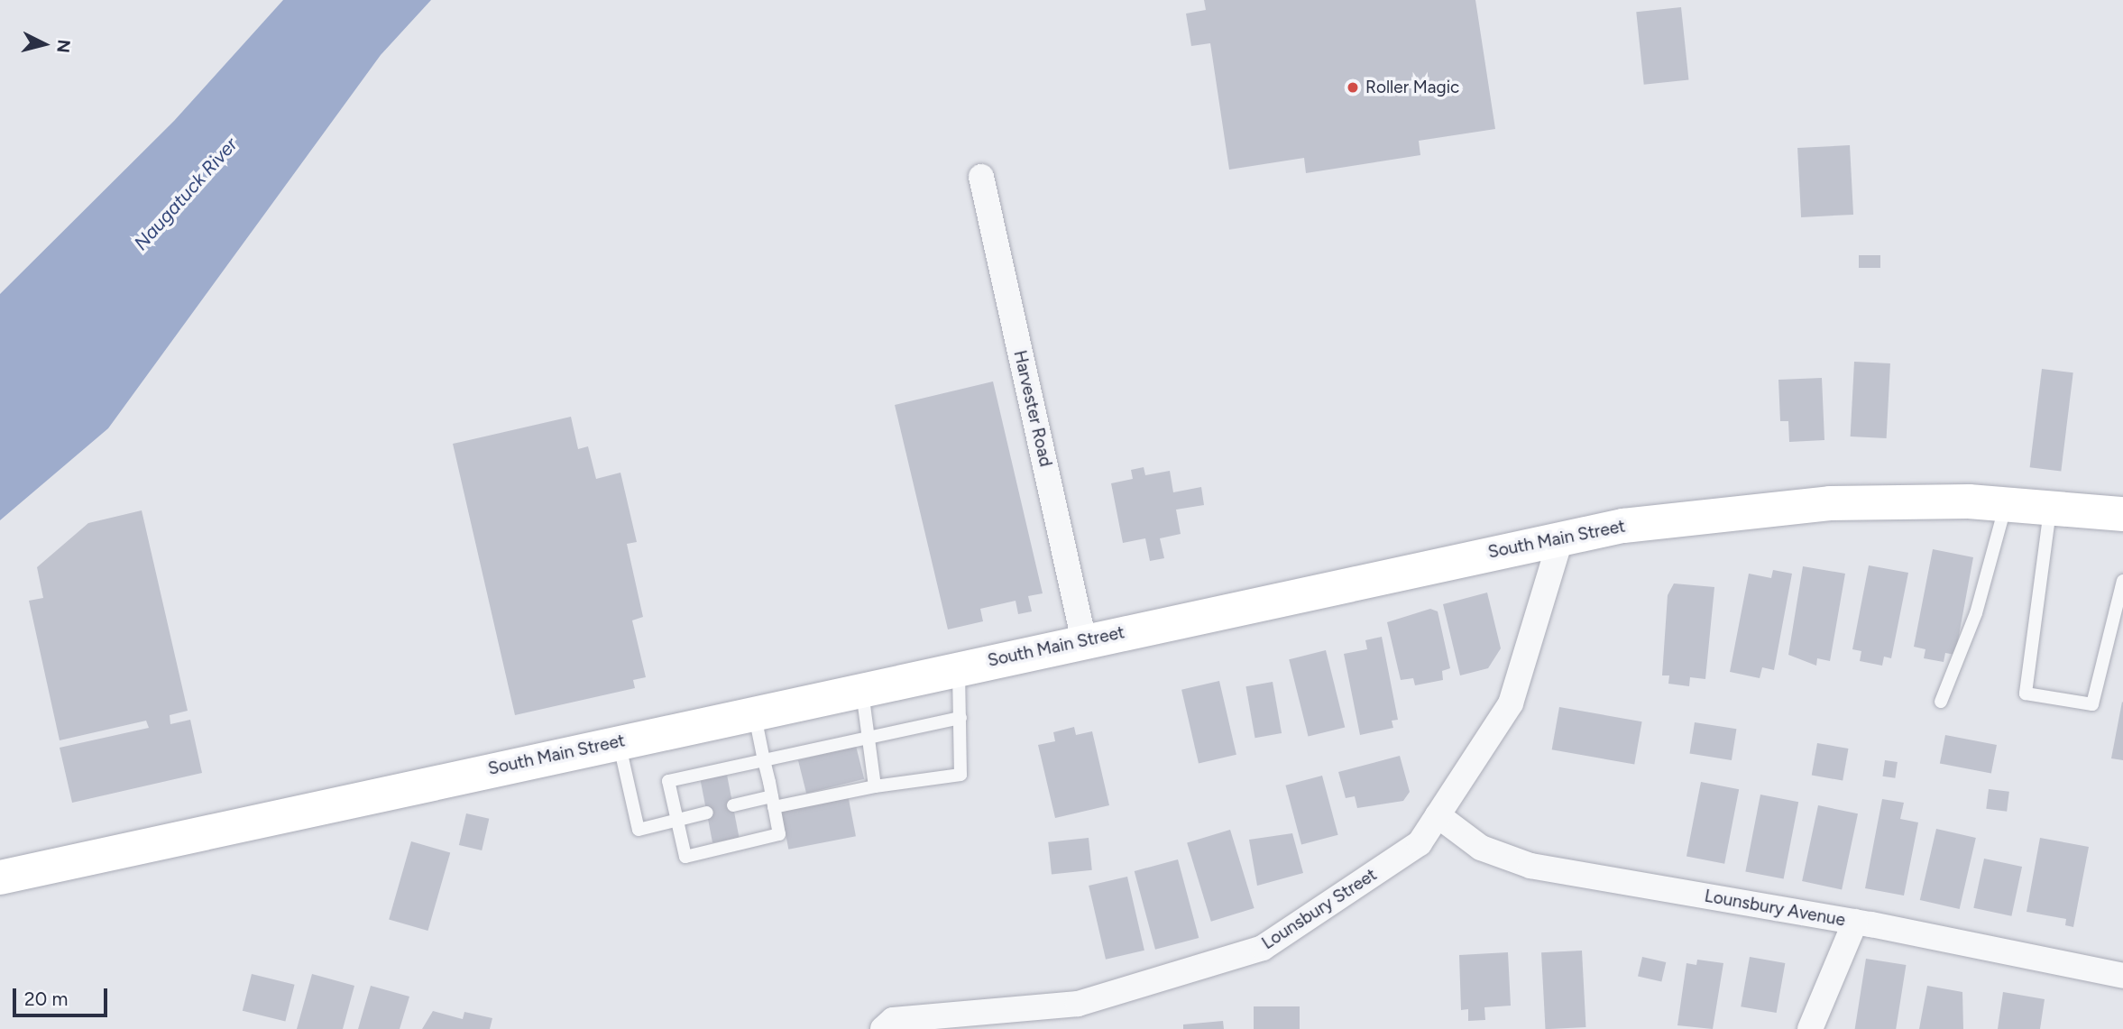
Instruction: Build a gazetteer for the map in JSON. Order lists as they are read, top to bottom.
{
  "streets": {
    "main road": ["South Main Street"],
    "street": ["Harvester Road", "Lounsbury Avenue", "Lounsbury Street"]
  },
  "crossings": [
    ["Harvester Road", "South Main Street"],
    ["South Main Street", "Lounsbury Street"],
    ["Lounsbury Avenue", "Lounsbury Street"]
  ],
  "water": ["Naugatuck River"],
  "places": ["Roller Magic"],
  "scale_bar": "20 m",
  "north": "right"
}
